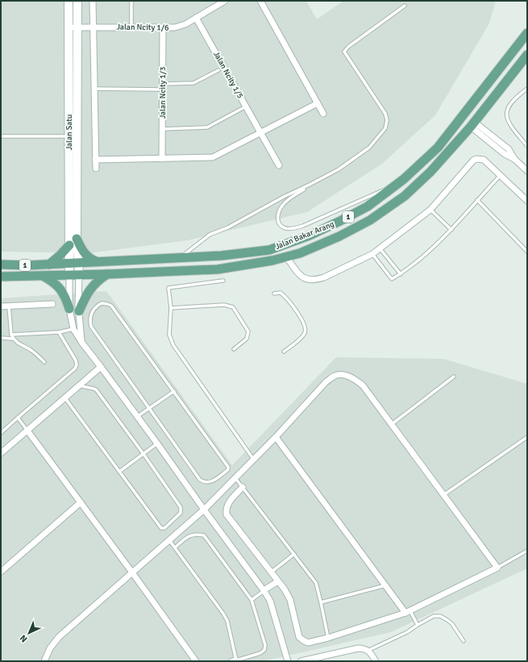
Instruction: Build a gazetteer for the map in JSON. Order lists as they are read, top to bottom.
{
  "streets": {
    "main road": ["Jalan Satu", "1", "Jalan Bakar Arang"],
    "street": ["Jalan Ncity 1/6", "Jalan Ncity 1/5", "Jalan Ncity 1/3"]
  },
  "crossings": [
    ["Jalan Ncity 1/6", "Jalan Ncity 1/5"],
    ["Jalan Ncity 1/6", "Jalan Ncity 1/3"],
    ["Jalan Ncity 1/6", "Jalan Satu"],
    ["Jalan Satu", "Jalan Bakar Arang"]
  ],
  "north": "bottom left"
}
